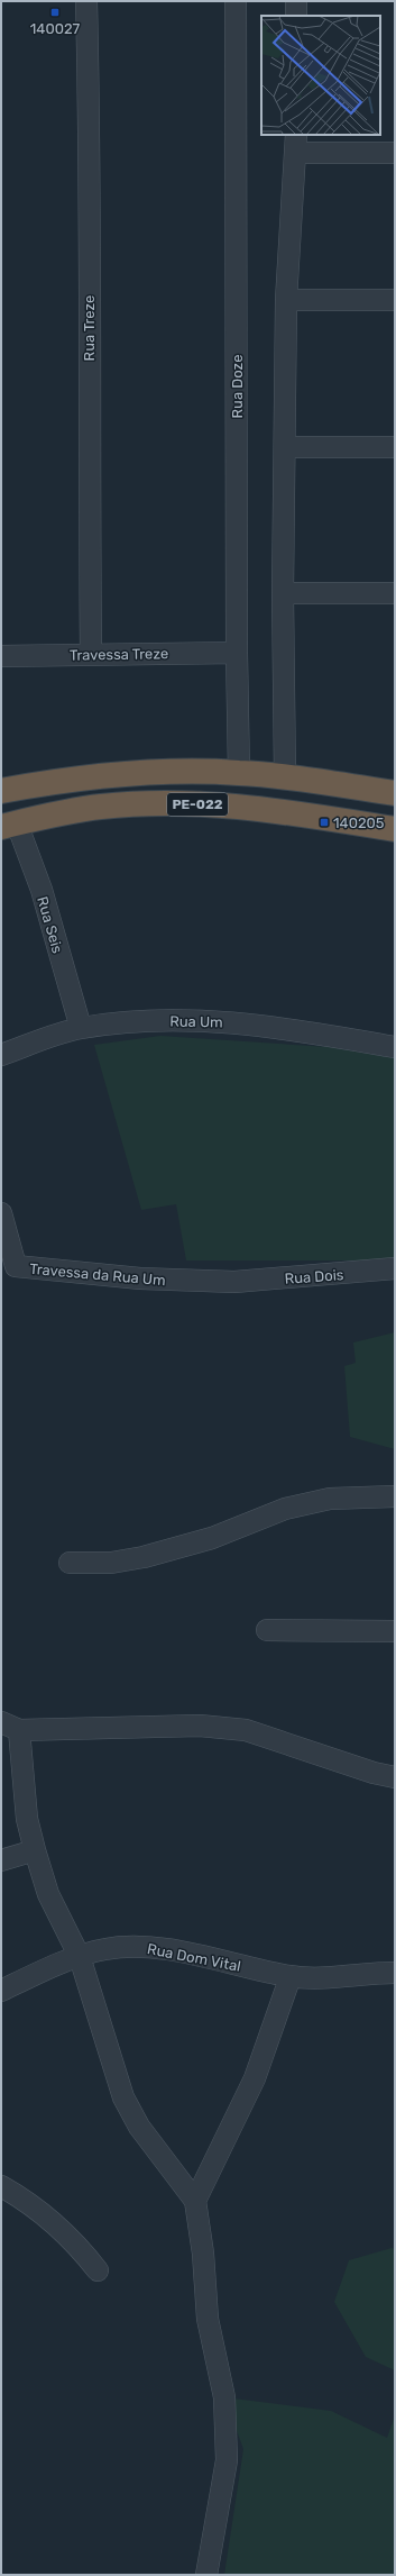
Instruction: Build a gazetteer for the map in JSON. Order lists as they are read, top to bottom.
{
  "streets": {
    "highway": ["PE-022"],
    "street": [
      "Rua Treze",
      "Rua Doze",
      "Travessa Treze",
      "Rua Seis",
      "Rua Um",
      "Travessa da Rua Um",
      "Rua Dois",
      "Rua Dom Vital"
    ]
  },
  "crossings": [
    ["Rua Treze", "Travessa Treze"],
    ["Rua Doze", "Travessa Treze"],
    ["Rua Doze", "PE-022"],
    ["PE-022", "Rua Seis"],
    ["Rua Seis", "Rua Um"],
    ["Travessa da Rua Um", "Rua Dois"]
  ],
  "places": {
    "transit": ["140027", "140205"]
  }
}
